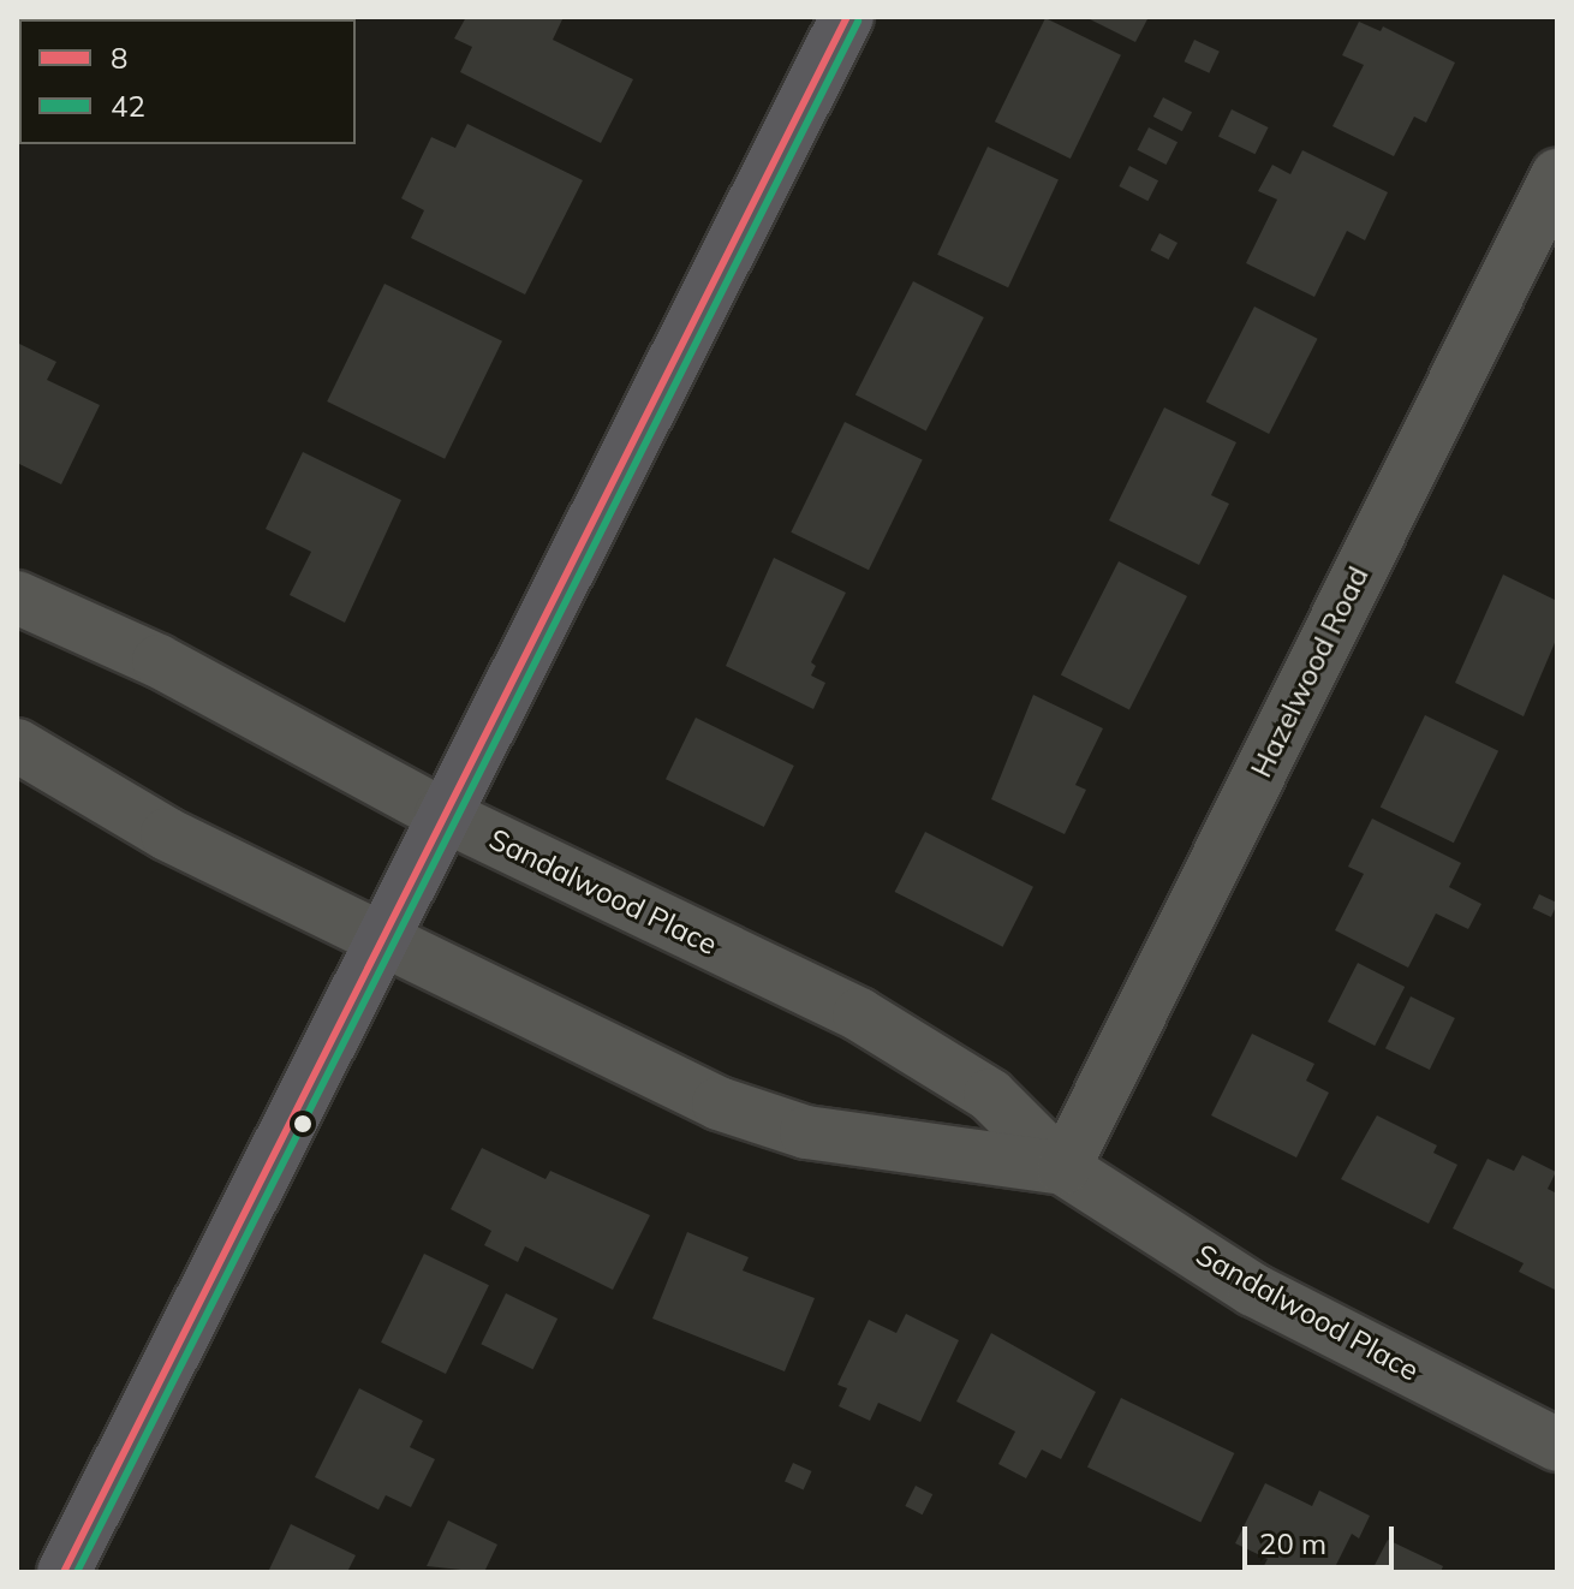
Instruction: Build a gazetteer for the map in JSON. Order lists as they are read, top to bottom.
{
  "streets": {
    "street": ["Hazelwood Road", "Sandalwood Place"]
  },
  "crossings": [
    ["Hazelwood Road", "Sandalwood Place"]
  ],
  "lines": ["transit line 8", "transit line 42"],
  "legend": ["8", "42"],
  "scale_bar": "20 m"
}
